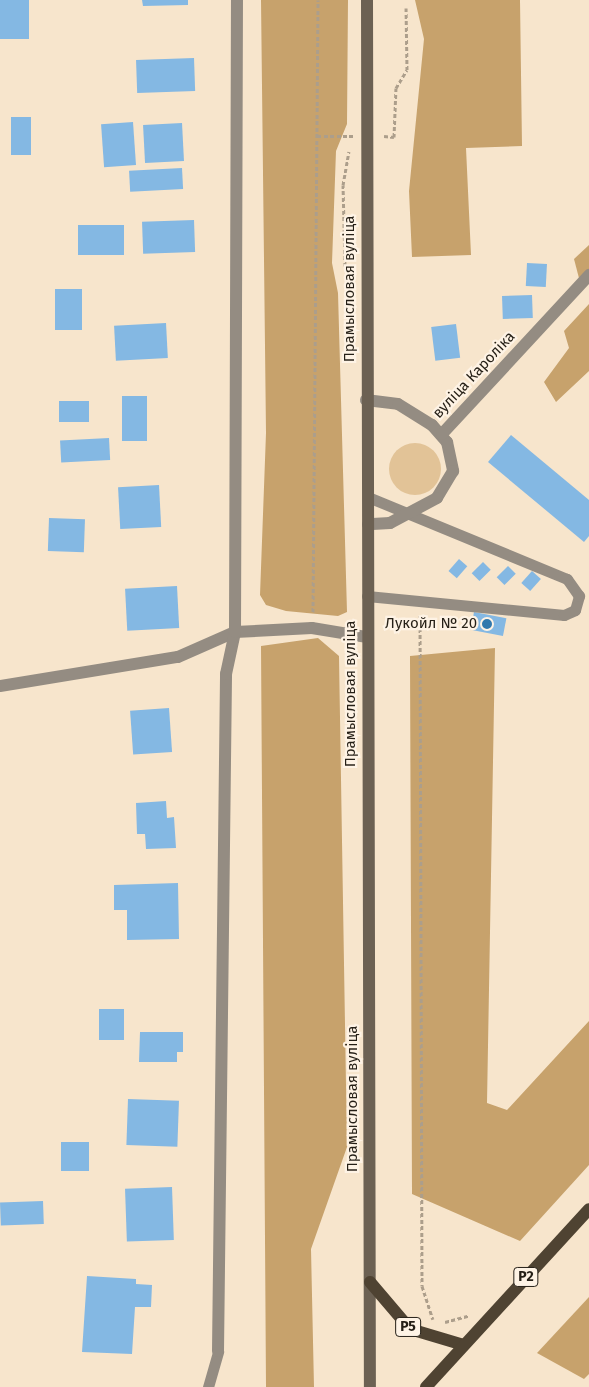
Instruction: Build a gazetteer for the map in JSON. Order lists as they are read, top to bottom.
{
  "streets": {
    "main road": ["Прамысловая вуліца", "Р2", "Р5"],
    "street": ["вуліца Кароліка"]
  },
  "crossings": [
    ["Прамысловая вуліца", "вуліца Кароліка"],
    ["Прамысловая вуліца", "Р5"],
    ["Р2", "Р5"]
  ],
  "places": ["Лукойл № 20"]
}
